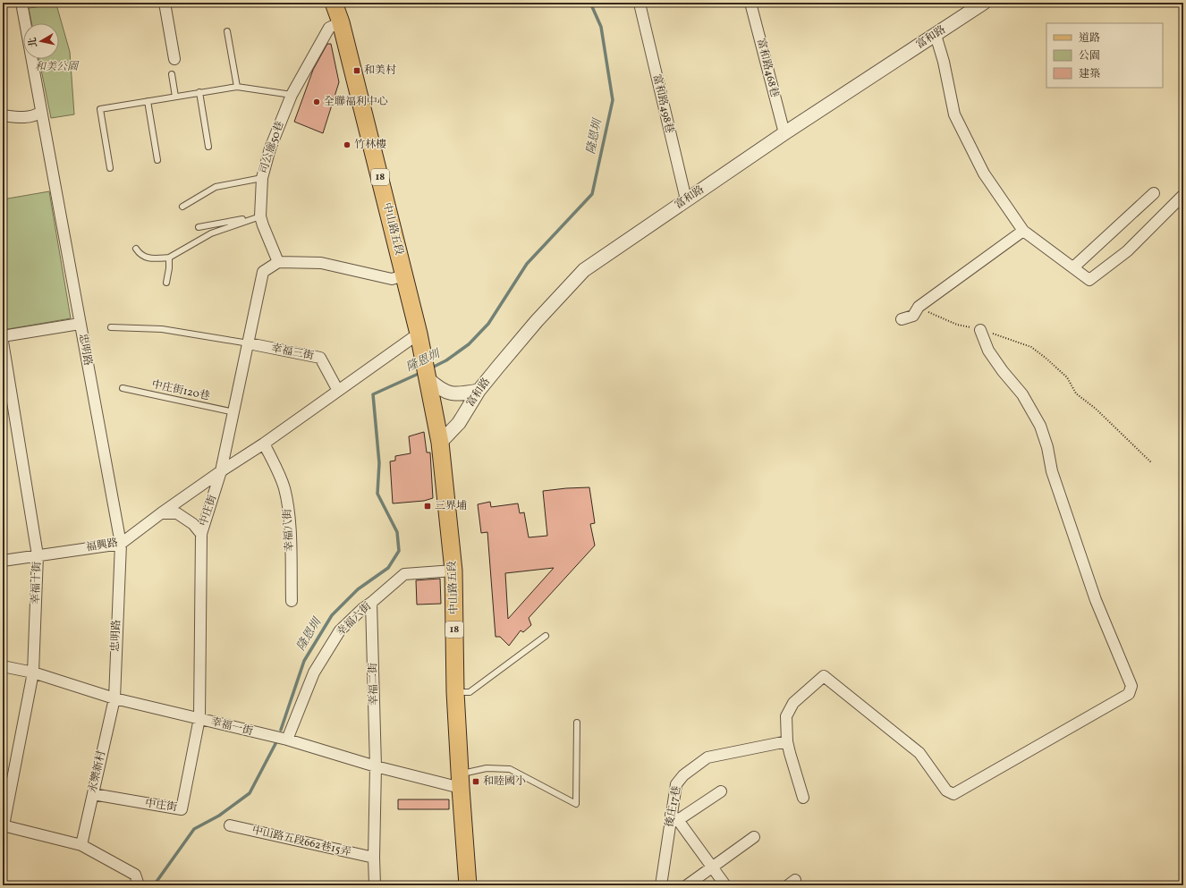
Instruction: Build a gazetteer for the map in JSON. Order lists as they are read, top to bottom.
{
  "streets": {
    "main road": ["18", "中山路五段"],
    "street": [
      "富和路",
      "富和路468巷",
      "富和路498巷",
      "司公廍50巷",
      "忠明路",
      "幸福三街",
      "中庄街",
      "幸福八街",
      "福興路",
      "幸福十街",
      "幸福六街",
      "幸福二街",
      "幸福一街",
      "永樂新村",
      "後庄17巷",
      "中山路五段662巷15弄"
    ],
    "lane": ["中庄街120巷"]
  },
  "crossings": [
    ["富和路", "富和路468巷"],
    ["富和路", "富和路498巷"],
    ["富和路", "中山路五段"],
    ["司公廍50巷", "中山路五段"],
    ["司公廍50巷", "中庄街"],
    ["中山路五段", "福興路"],
    ["中山路五段", "幸福六街"],
    ["中山路五段", "幸福一街"],
    ["忠明路", "福興路"],
    ["忠明路", "幸福一街"],
    ["忠明路", "永樂新村"],
    ["幸福三街", "中庄街"],
    ["幸福三街", "福興路"],
    ["中庄街120巷", "中庄街"],
    ["中庄街", "福興路"],
    ["中庄街", "幸福一街"],
    ["中庄街", "永樂新村"],
    ["幸福八街", "福興路"],
    ["福興路", "幸福十街"],
    ["幸福十街", "幸福一街"],
    ["幸福六街", "幸福二街"],
    ["幸福六街", "幸福一街"],
    ["幸福二街", "幸福一街"],
    ["幸福一街", "永樂新村"]
  ],
  "water": ["隆恩圳"],
  "parks": ["和美公園"],
  "places": {
    "transit": ["和美村", "三界埔", "和睦國小"],
    "other": ["全聯福利中心", "竹林樓"]
  },
  "legend": ["道路", "公園", "建築"],
  "north": "left"
}
